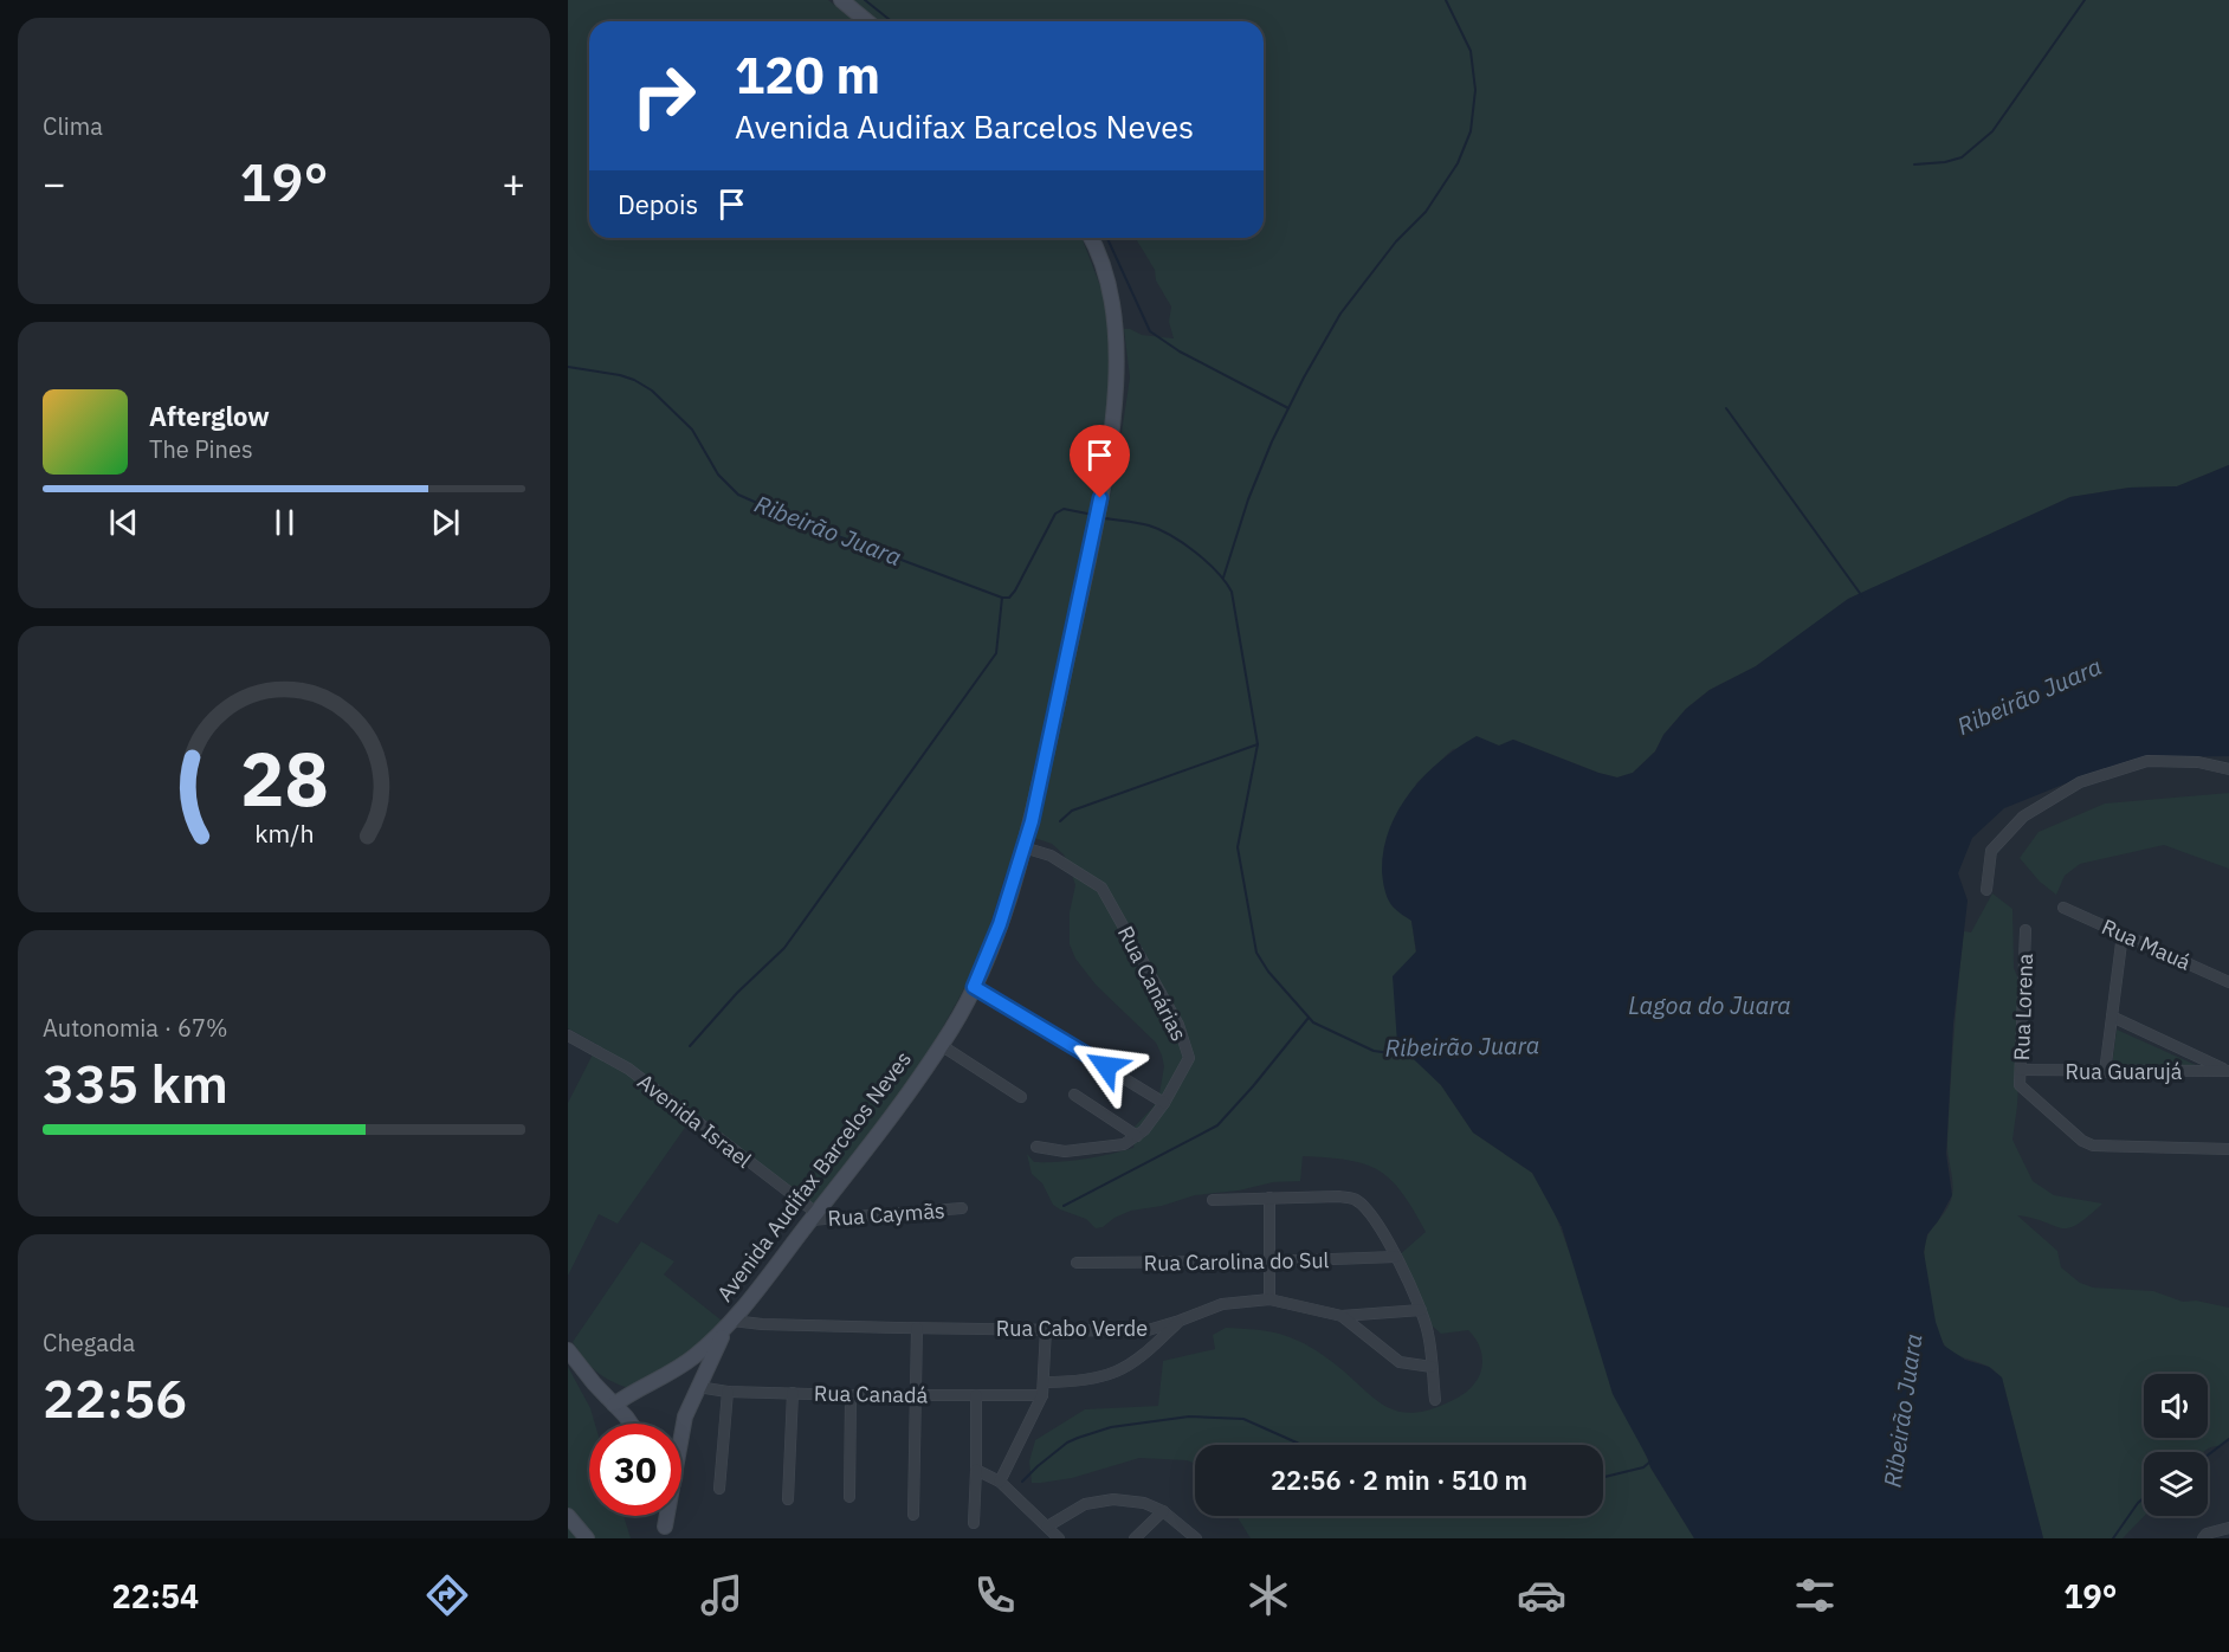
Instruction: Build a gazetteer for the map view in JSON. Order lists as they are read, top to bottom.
{
  "streets": {
    "main road": ["Avenida Audifax Barcelos Neves"],
    "street": [
      "Rua Mauá",
      "Rua Canárias",
      "Rua Lorena",
      "Rua Guarujá",
      "Avenida Israel",
      "Rua Caymãs",
      "Rua Carolina do Sul",
      "Rua Cabo Verde",
      "Rua Canadá"
    ]
  },
  "crossings": [
    ["Rua Canárias", "Avenida Audifax Barcelos Neves"],
    ["Rua Lorena", "Rua Guarujá"],
    ["Avenida Israel", "Avenida Audifax Barcelos Neves"],
    ["Avenida Israel", "Rua Caymãs"],
    ["Avenida Audifax Barcelos Neves", "Rua Caymãs"],
    ["Avenida Audifax Barcelos Neves", "Rua Cabo Verde"],
    ["Avenida Audifax Barcelos Neves", "Rua Canadá"]
  ],
  "water": ["Ribeirão Juara", "Lagoa do Juara"],
  "page": {
    "tile": [
      "Clima",
      ["Autonomia · 67%", "335 km"],
      ["Chegada", "22:56"]
    ],
    "turn": ["120 m", "Avenida Audifax Barcelos Neves"],
    "heat": ["−", "19°", "+"],
    "then": "Depois",
    "song": ["Afterglow", "The Pines"],
    "limit": "30",
    "trip": "22:56 · 2 min · 510 m",
    "tabs": ["22:54", "19°"],
    "gauge": ["28", "km/h"]
  }
}
